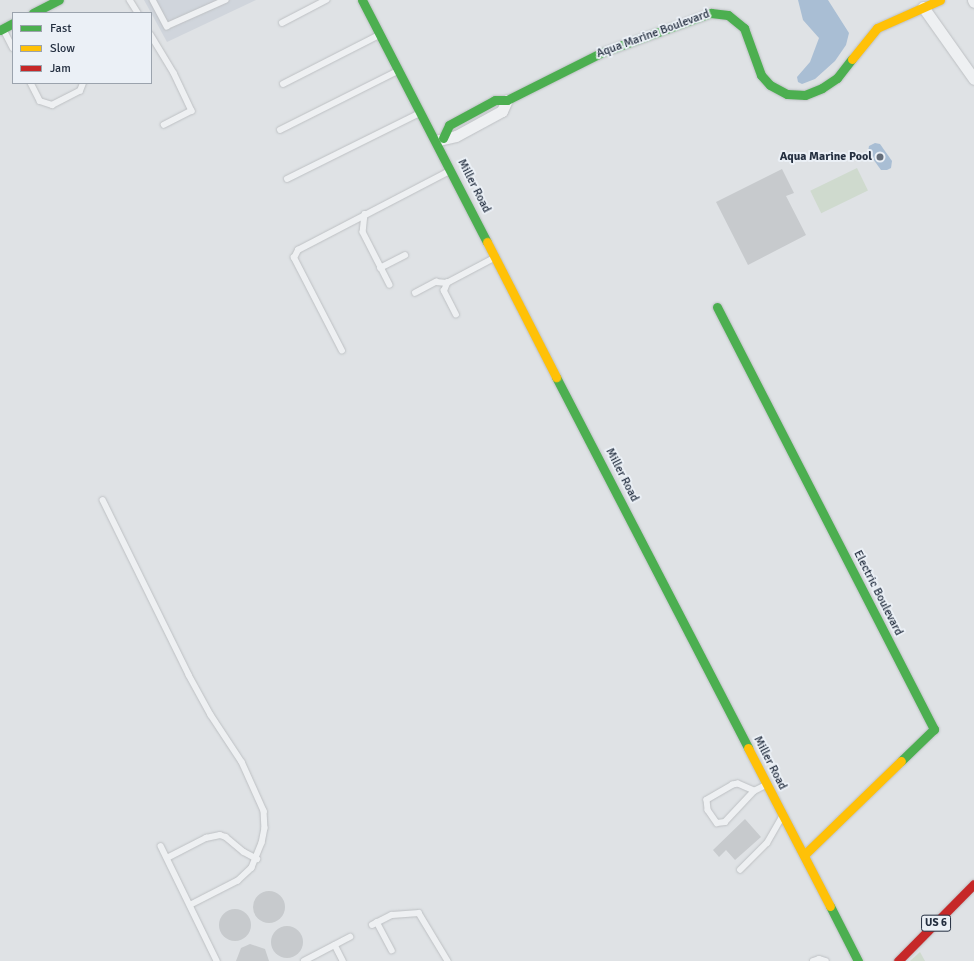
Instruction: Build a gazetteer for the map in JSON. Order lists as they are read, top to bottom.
{
  "streets": {
    "street": [
      "Aqua Marine Boulevard",
      "Miller Road",
      "Electric Boulevard",
      "US 6"
    ]
  },
  "crossings": [
    ["Aqua Marine Boulevard", "Miller Road"],
    ["Miller Road", "Electric Boulevard"]
  ],
  "places": ["Aqua Marine Pool"],
  "legend": ["Fast", "Slow", "Jam"]
}
